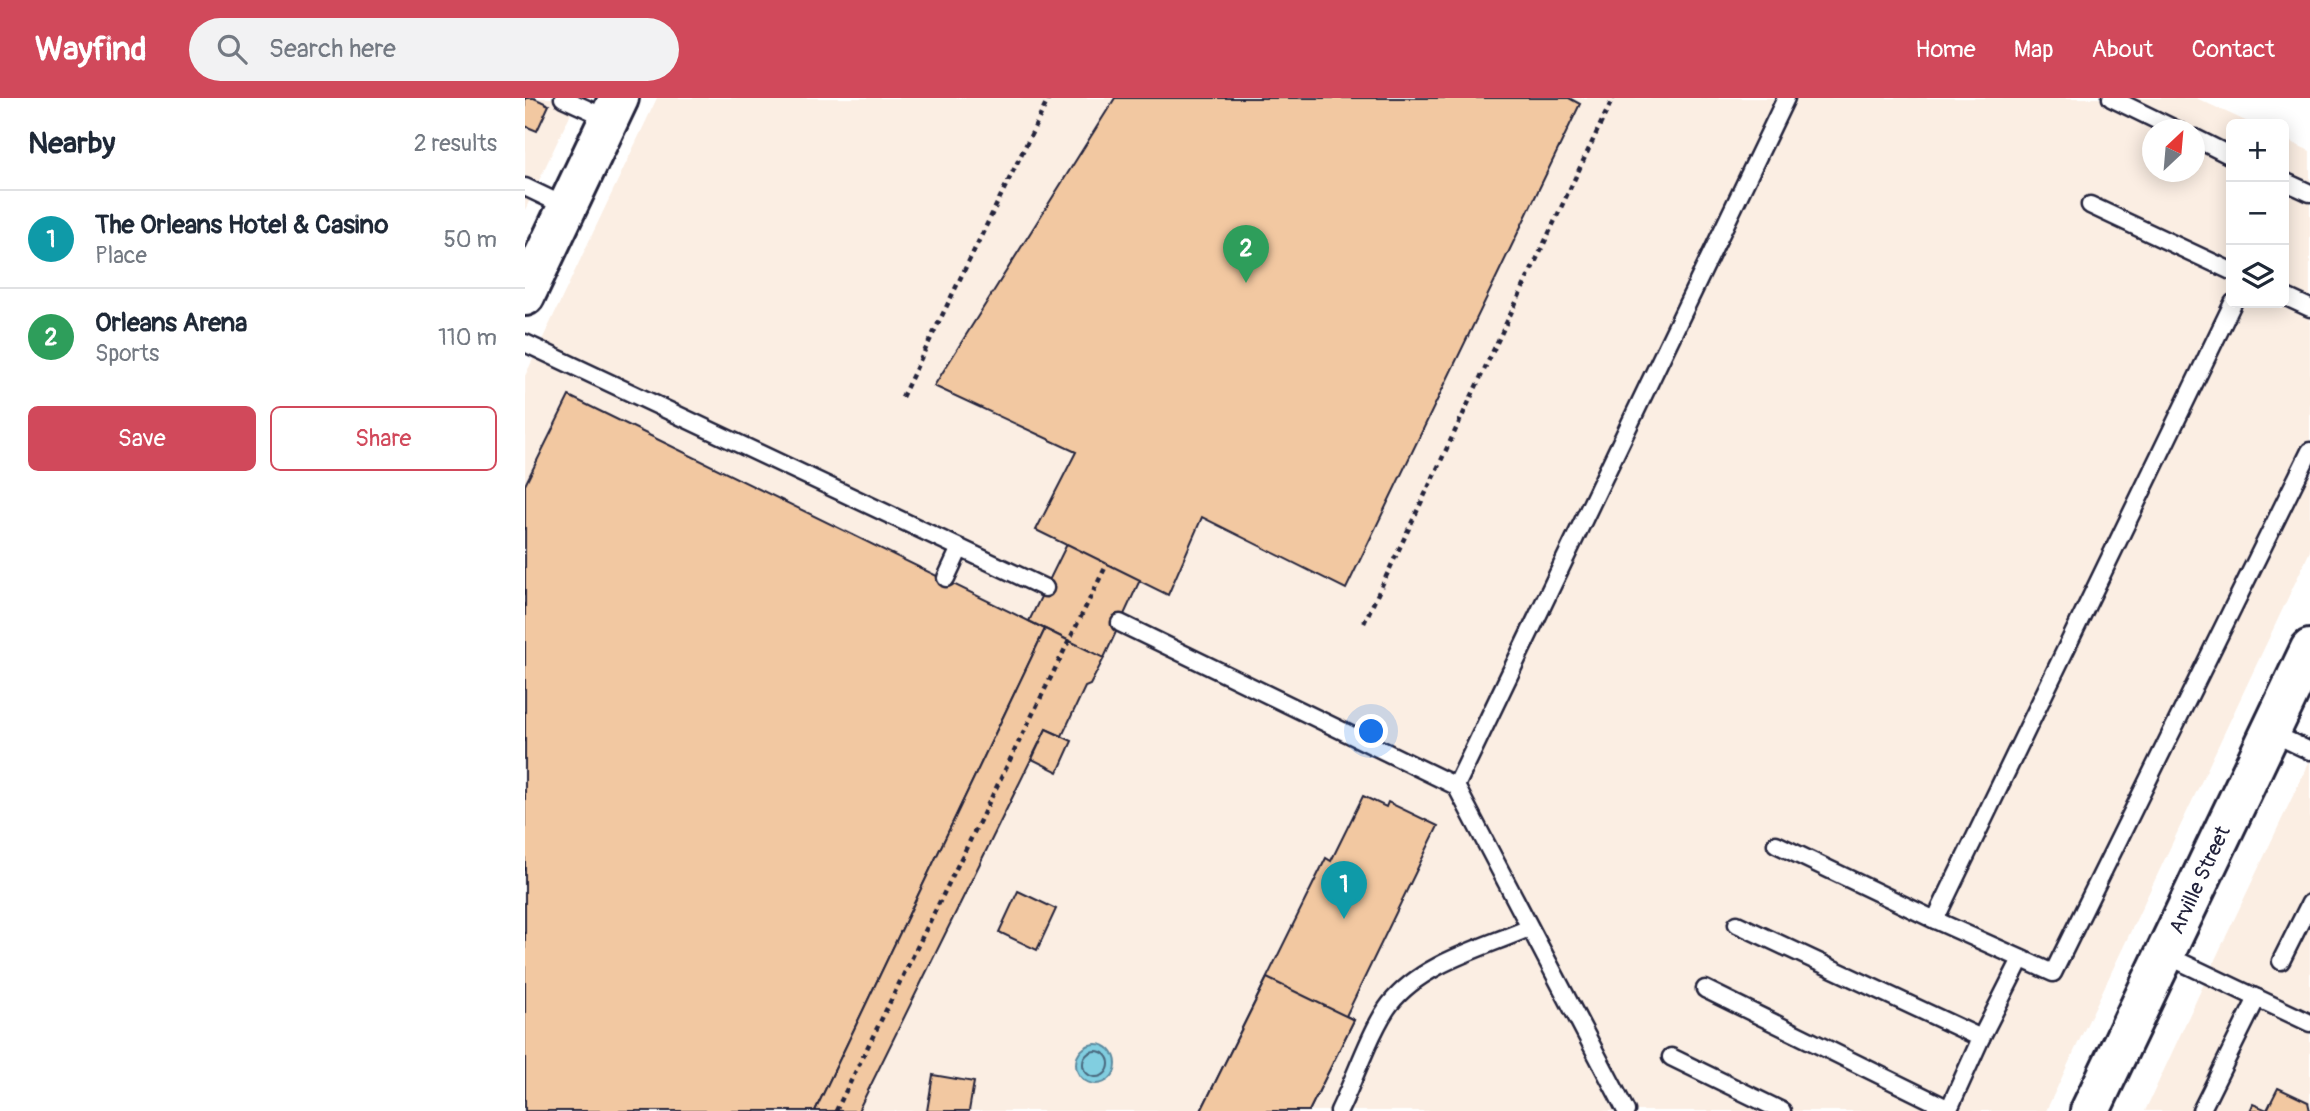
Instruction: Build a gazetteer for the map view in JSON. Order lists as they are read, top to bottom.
{
  "streets": {
    "main road": ["Arville Street"]
  },
  "north": "top right",
  "page": {
    "header": "Wayfind",
    "search": "Search here",
    "nav": [
      "Home",
      "Map",
      "About",
      "Contact"
    ],
    "heading": ["Nearby", "2 results"],
    "map_buttons": ["+", "−"],
    "list": [
      {
        "mark": "1",
        "name": "The Orleans Hotel & Casino",
        "note": "Place",
        "value": "50 m"
      },
      {
        "mark": "2",
        "name": "Orleans Arena",
        "note": "Sports",
        "value": "110 m"
      }
    ],
    "pins": ["2", "1"],
    "buttons": ["Save", "Share"]
  }
}
